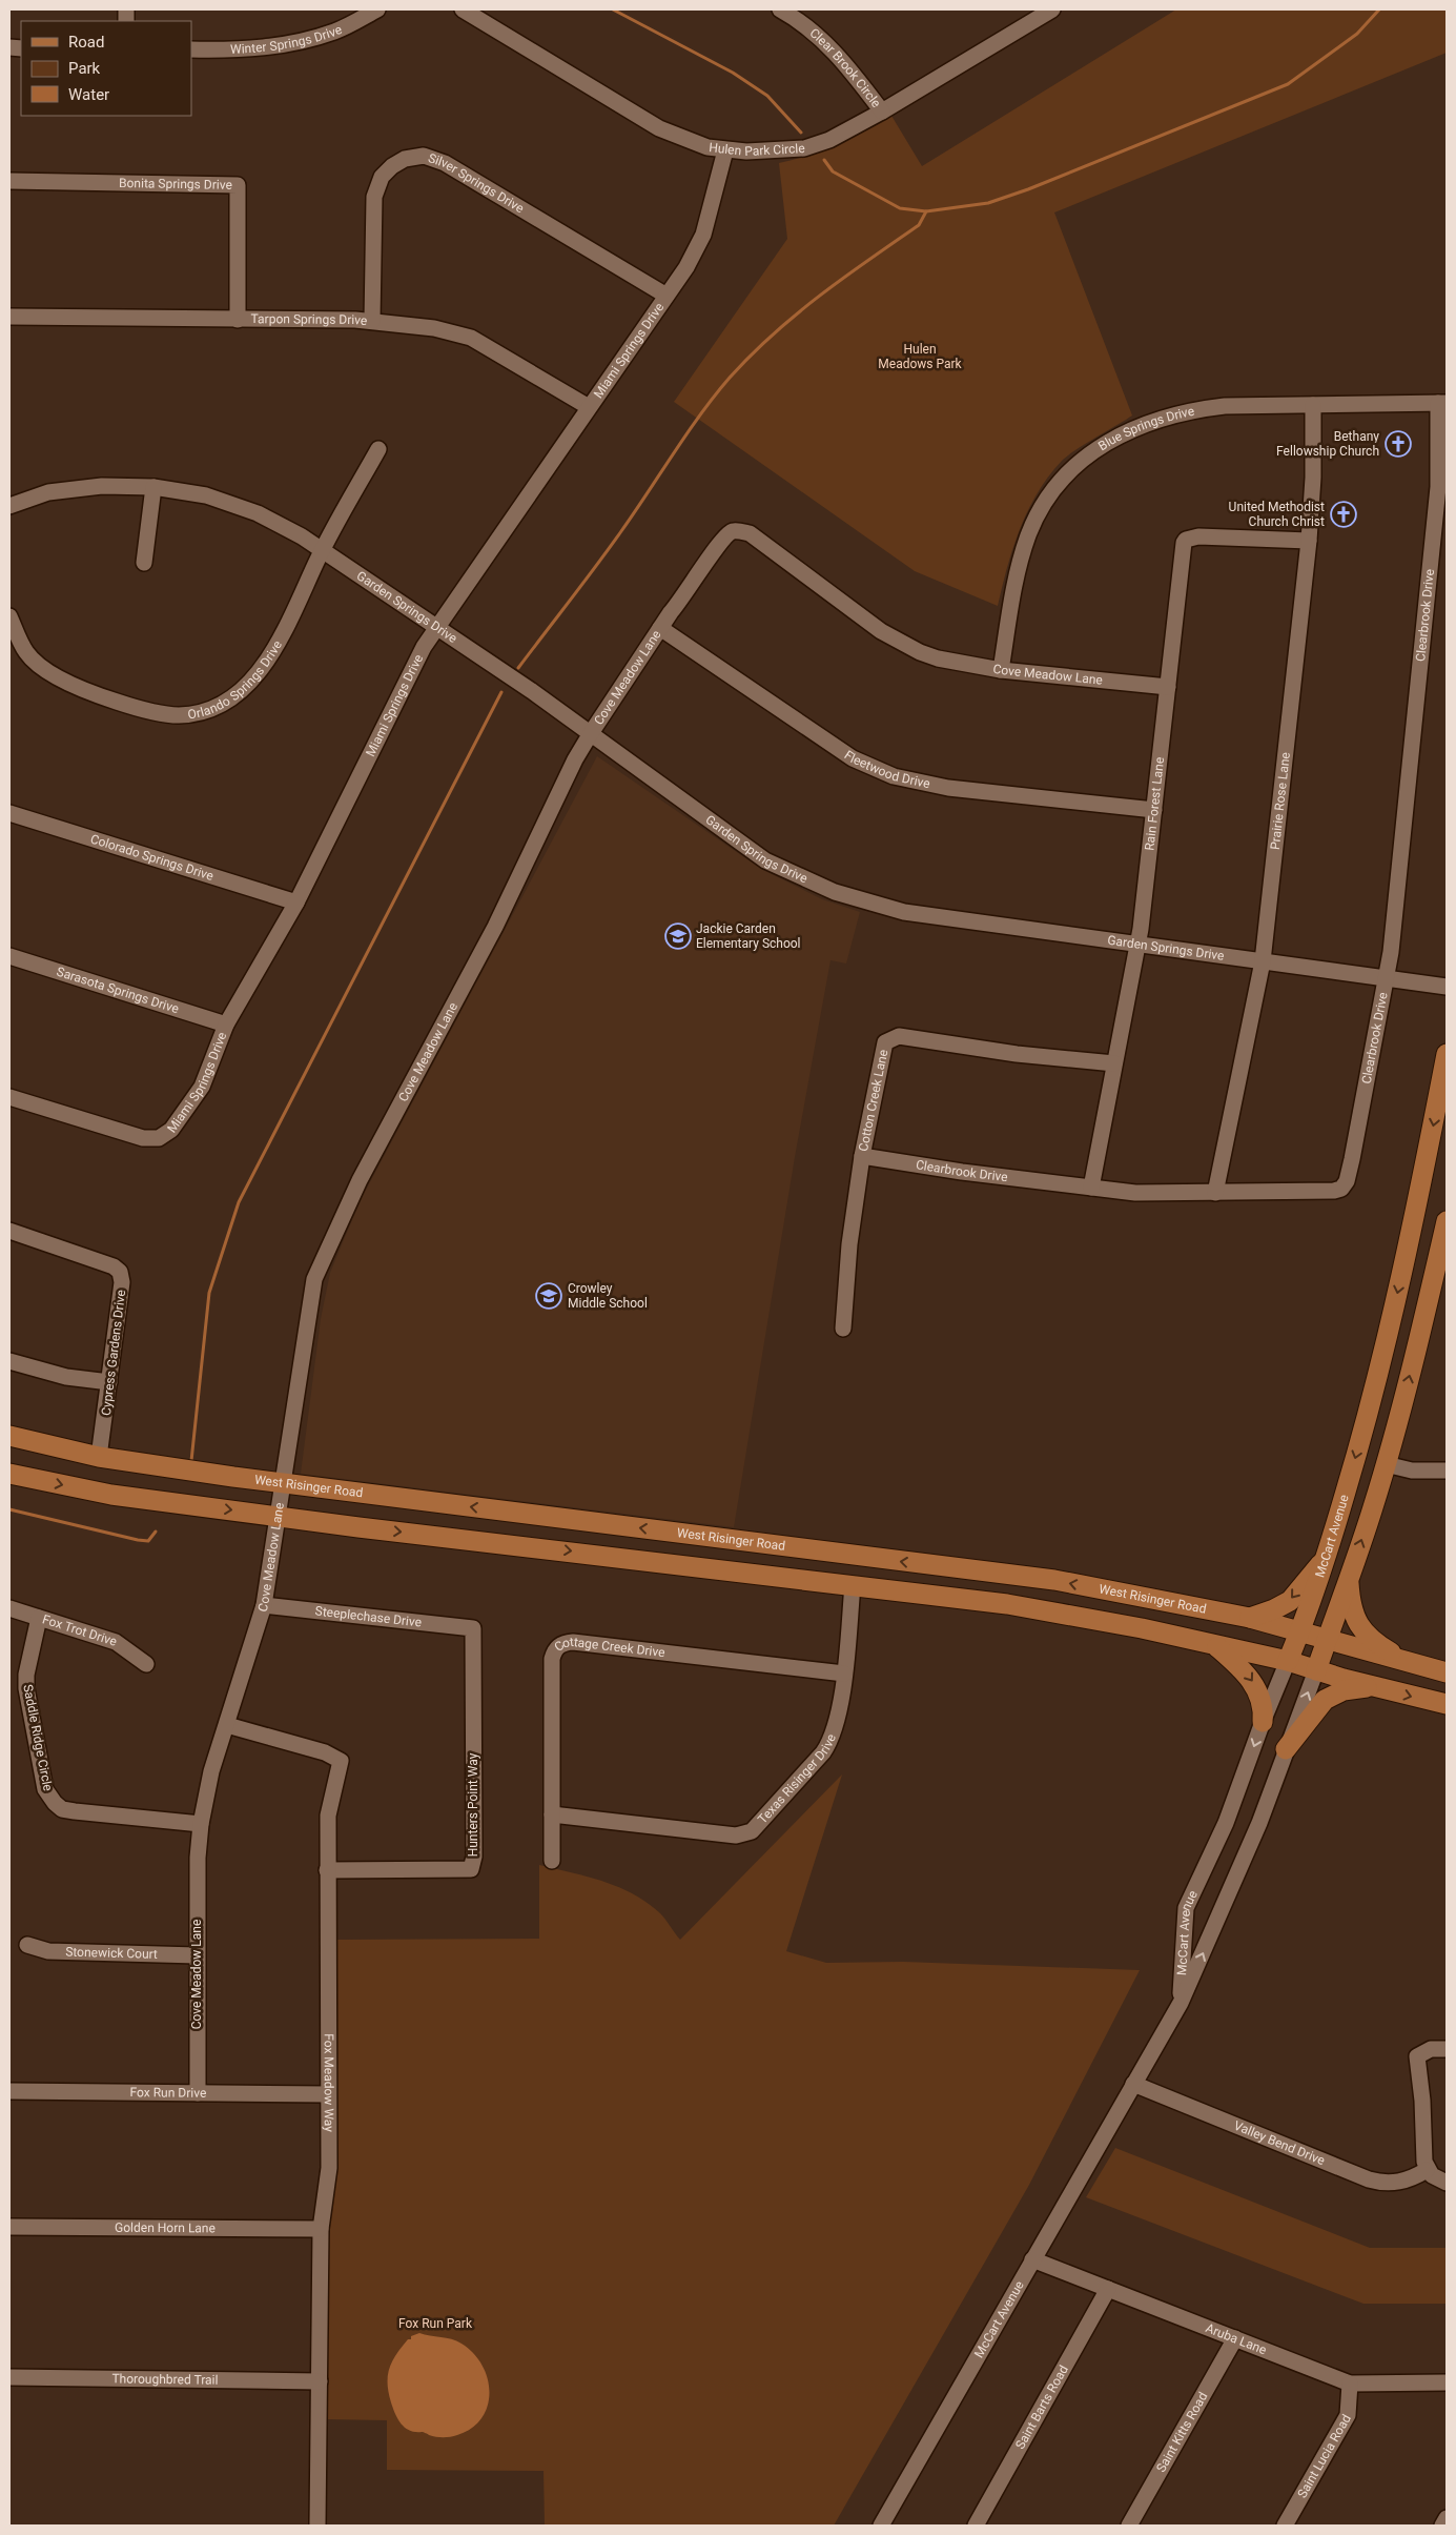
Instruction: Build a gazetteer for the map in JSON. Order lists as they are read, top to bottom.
{
  "streets": {
    "main road": ["West Risinger Road", "McCart Avenue"],
    "street": [
      "Winter Springs Drive",
      "Clear Brook Circle",
      "Hulen Park Circle",
      "Bonita Springs Drive",
      "Silver Springs Drive",
      "Tarpon Springs Drive",
      "Miami Springs Drive",
      "Blue Springs Drive",
      "Garden Springs Drive",
      "Clearbrook Drive",
      "Cove Meadow Lane",
      "Orlando Springs Drive",
      "Fleetwood Drive",
      "Prairie Rose Lane",
      "Rain Forest Lane",
      "Colorado Springs Drive",
      "Sarasota Springs Drive",
      "Cotton Creek Lane",
      "Cypress Gardens Drive",
      "Steeplechase Drive",
      "Fox Trot Drive",
      "Cottage Creek Drive",
      "Saddle Ridge Circle",
      "Texas Risinger Drive",
      "Hunters Point Way",
      "Stonewick Court",
      "Fox Meadow Way",
      "Fox Run Drive",
      "Valley Bend Drive",
      "Golden Horn Lane",
      "Aruba Lane",
      "Thoroughbred Trail",
      "Saint Barts Road",
      "Saint Kitts Road",
      "Saint Lucia Road"
    ]
  },
  "crossings": [
    ["Clear Brook Circle", "Hulen Park Circle"],
    ["Hulen Park Circle", "Miami Springs Drive"],
    ["Bonita Springs Drive", "Tarpon Springs Drive"],
    ["Silver Springs Drive", "Tarpon Springs Drive"],
    ["Silver Springs Drive", "Miami Springs Drive"],
    ["Tarpon Springs Drive", "Miami Springs Drive"],
    ["Miami Springs Drive", "Garden Springs Drive"],
    ["Miami Springs Drive", "Colorado Springs Drive"],
    ["Miami Springs Drive", "Sarasota Springs Drive"],
    ["Blue Springs Drive", "Clearbrook Drive"],
    ["Blue Springs Drive", "Cove Meadow Lane"],
    ["Blue Springs Drive", "Prairie Rose Lane"],
    ["Garden Springs Drive", "Clearbrook Drive"],
    ["Garden Springs Drive", "Cove Meadow Lane"],
    ["Garden Springs Drive", "Orlando Springs Drive"],
    ["Garden Springs Drive", "Prairie Rose Lane"],
    ["Garden Springs Drive", "Rain Forest Lane"],
    ["Clearbrook Drive", "Prairie Rose Lane"],
    ["Clearbrook Drive", "Rain Forest Lane"],
    ["Clearbrook Drive", "Cotton Creek Lane"],
    ["Cove Meadow Lane", "Fleetwood Drive"],
    ["Cove Meadow Lane", "Rain Forest Lane"],
    ["Cove Meadow Lane", "West Risinger Road"],
    ["Cove Meadow Lane", "Steeplechase Drive"],
    ["Cove Meadow Lane", "Saddle Ridge Circle"],
    ["Cove Meadow Lane", "Stonewick Court"],
    ["Cove Meadow Lane", "Fox Meadow Way"],
    ["Cove Meadow Lane", "Fox Run Drive"],
    ["Fleetwood Drive", "Rain Forest Lane"],
    ["Prairie Rose Lane", "Rain Forest Lane"],
    ["Rain Forest Lane", "Cotton Creek Lane"],
    ["Cypress Gardens Drive", "West Risinger Road"],
    ["West Risinger Road", "McCart Avenue"],
    ["McCart Avenue", "Valley Bend Drive"],
    ["McCart Avenue", "Aruba Lane"],
    ["Steeplechase Drive", "Hunters Point Way"],
    ["Fox Trot Drive", "Saddle Ridge Circle"],
    ["Cottage Creek Drive", "Texas Risinger Drive"],
    ["Hunters Point Way", "Fox Meadow Way"],
    ["Fox Meadow Way", "Fox Run Drive"],
    ["Fox Meadow Way", "Golden Horn Lane"],
    ["Fox Meadow Way", "Thoroughbred Trail"],
    ["Aruba Lane", "Saint Barts Road"],
    ["Aruba Lane", "Saint Kitts Road"],
    ["Aruba Lane", "Saint Lucia Road"]
  ],
  "parks": ["Hulen Meadows Park", "Fox Run Park"],
  "places": {
    "church": ["Bethany Fellowship Church", "United Methodist Church Christ"],
    "school or university": ["Jackie Carden Elementary School", "Crowley Middle School"]
  },
  "legend": ["Road", "Park", "Water"]
}
